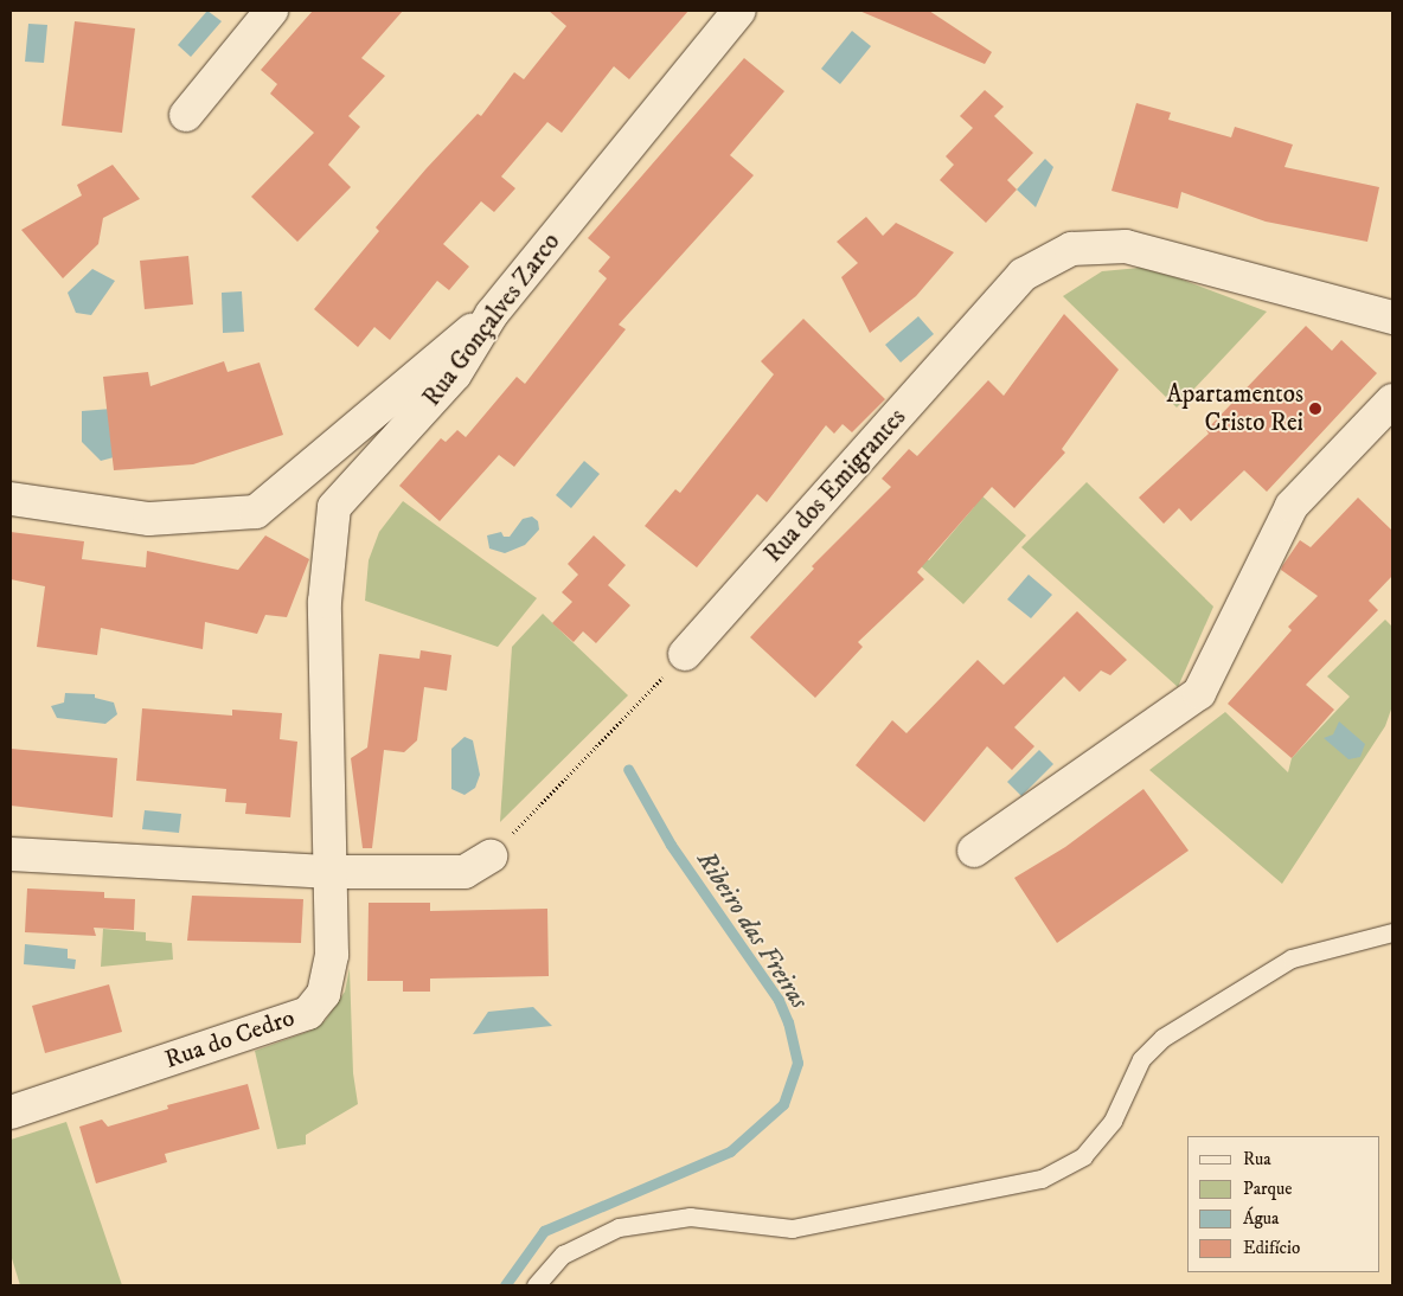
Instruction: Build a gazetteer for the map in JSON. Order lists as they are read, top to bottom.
{
  "streets": {
    "street": ["Rua Gonçalves Zarco", "Rua dos Emigrantes", "Rua do Cedro"]
  },
  "crossings": [
    ["Rua Gonçalves Zarco", "Rua do Cedro"]
  ],
  "water": ["Ribeiro das Freiras"],
  "places": ["Apartamentos Cristo Rei"],
  "legend": [
    "Rua",
    "Parque",
    "Água",
    "Edifício"
  ]
}
